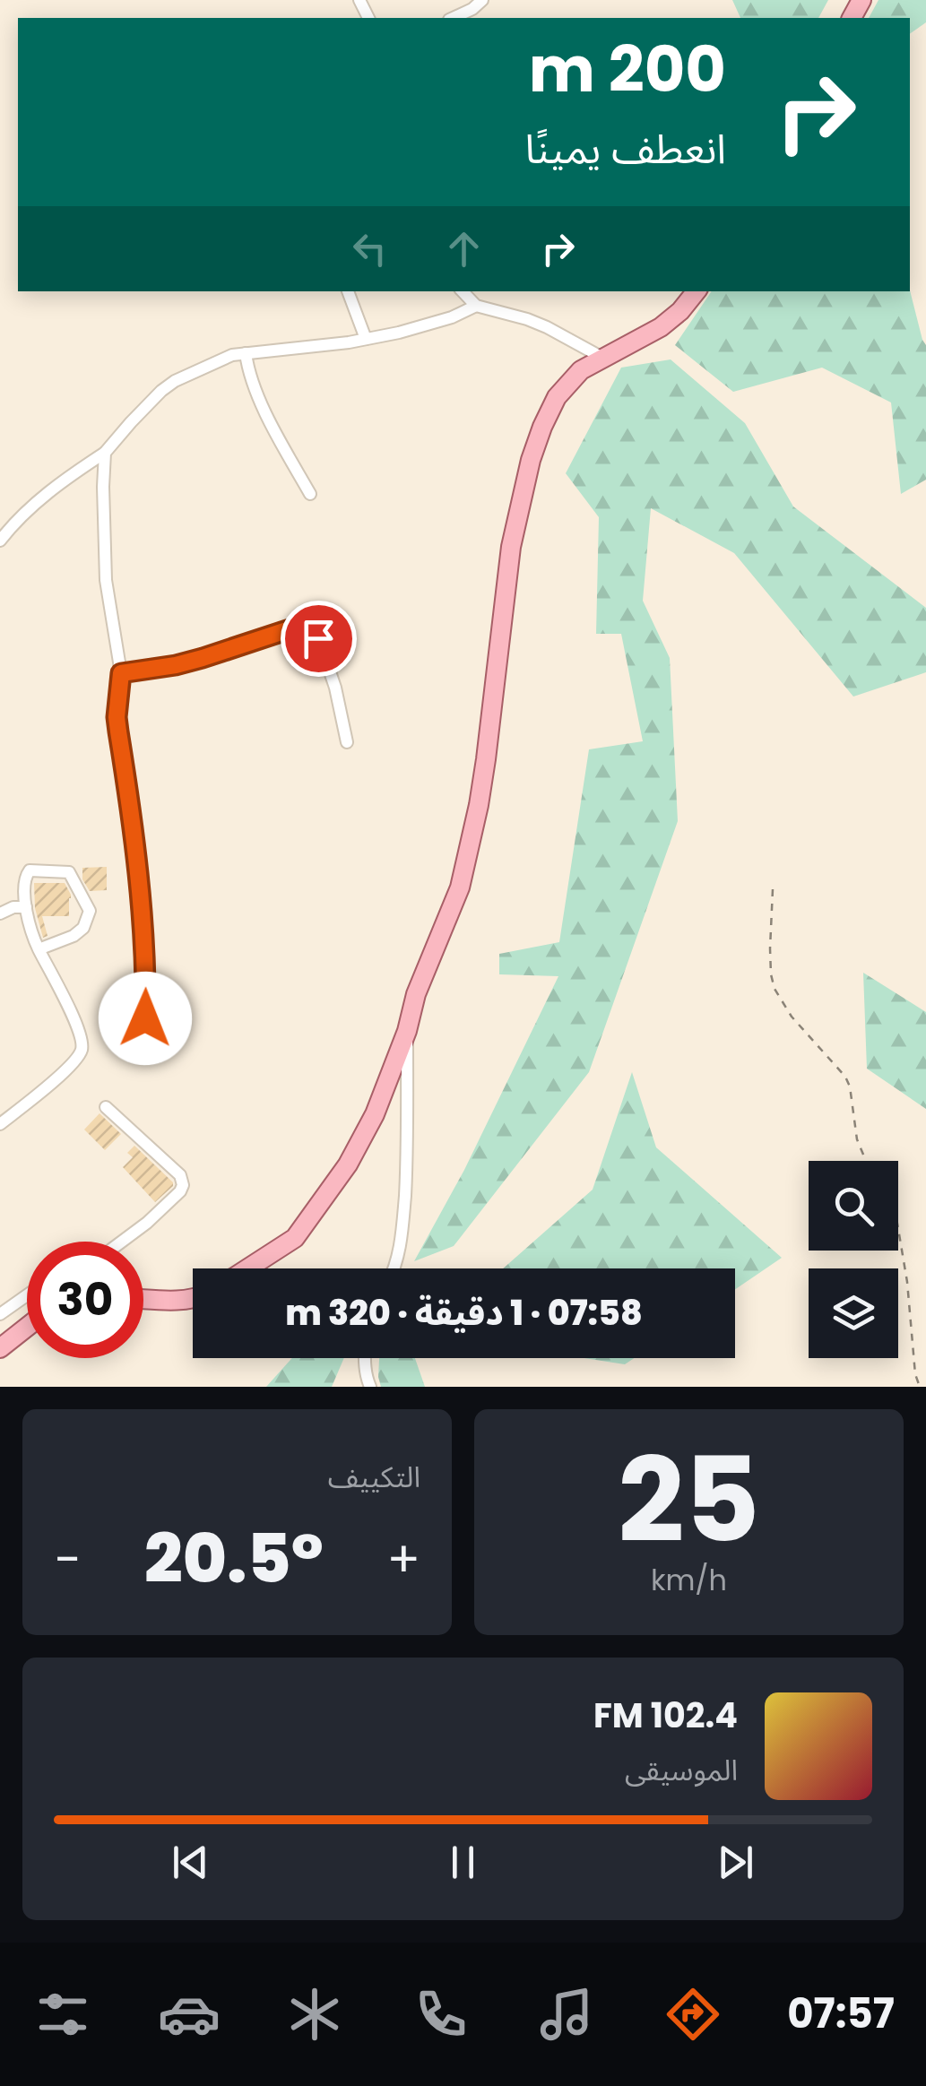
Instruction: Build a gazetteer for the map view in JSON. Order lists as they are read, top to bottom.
{
  "page": {
    "turn": ["200 m", "انعطف يمينًا"],
    "limit": "30",
    "trip": "07:58 · 1 دقيقة · 320 m",
    "tile": [
      ["25", "km/h"],
      "التكييف"
    ],
    "heat": ["−", "20.5°", "+"],
    "song": ["102.4 FM", "الموسيقى"],
    "tabs": "07:57"
  }
}
